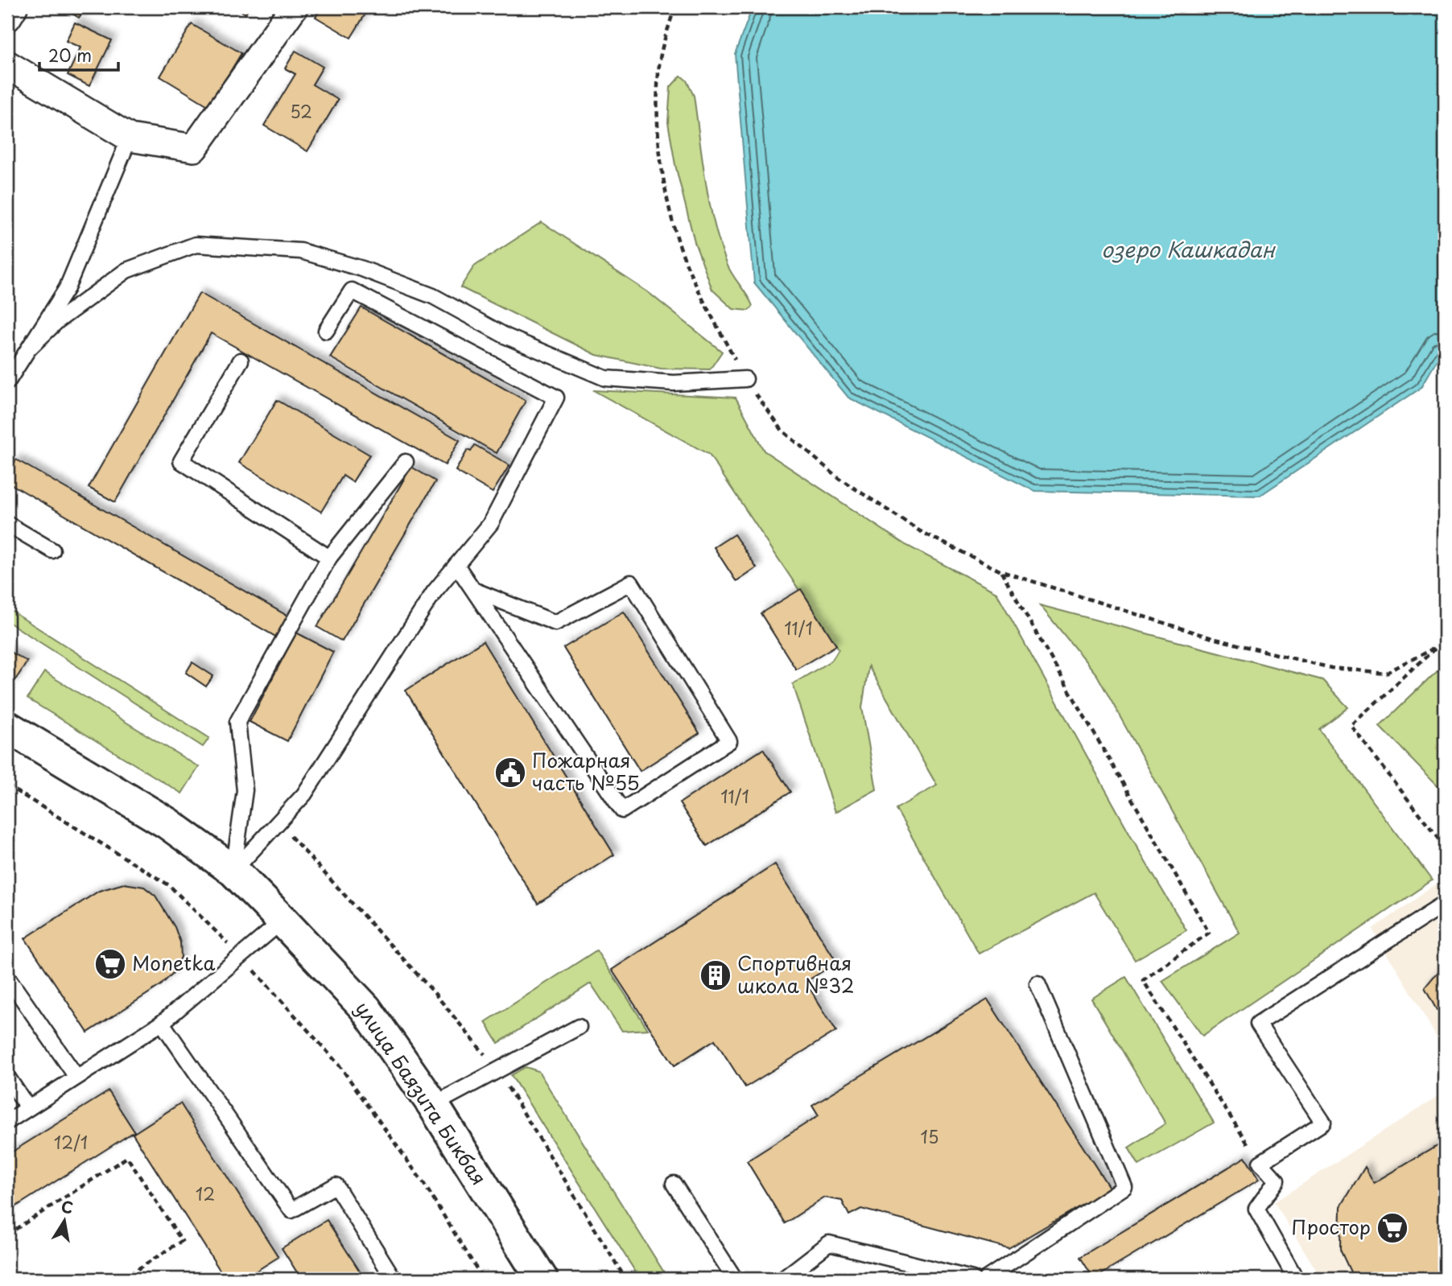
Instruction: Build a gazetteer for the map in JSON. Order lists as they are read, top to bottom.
{
  "streets": {
    "main road": ["улица Баязита Бикбая"]
  },
  "water": ["озеро Кашкадан"],
  "places": {
    "public building": ["Пожарная часть №55"],
    "supermarket": ["Monetka", "Простор"],
    "building": ["Спортивная школа №32"]
  },
  "house_numbers": [
    "52",
    "11/1",
    "11/1",
    "15",
    "12/1",
    "12"
  ],
  "scale_bar": "20 m",
  "north": "top"
}
